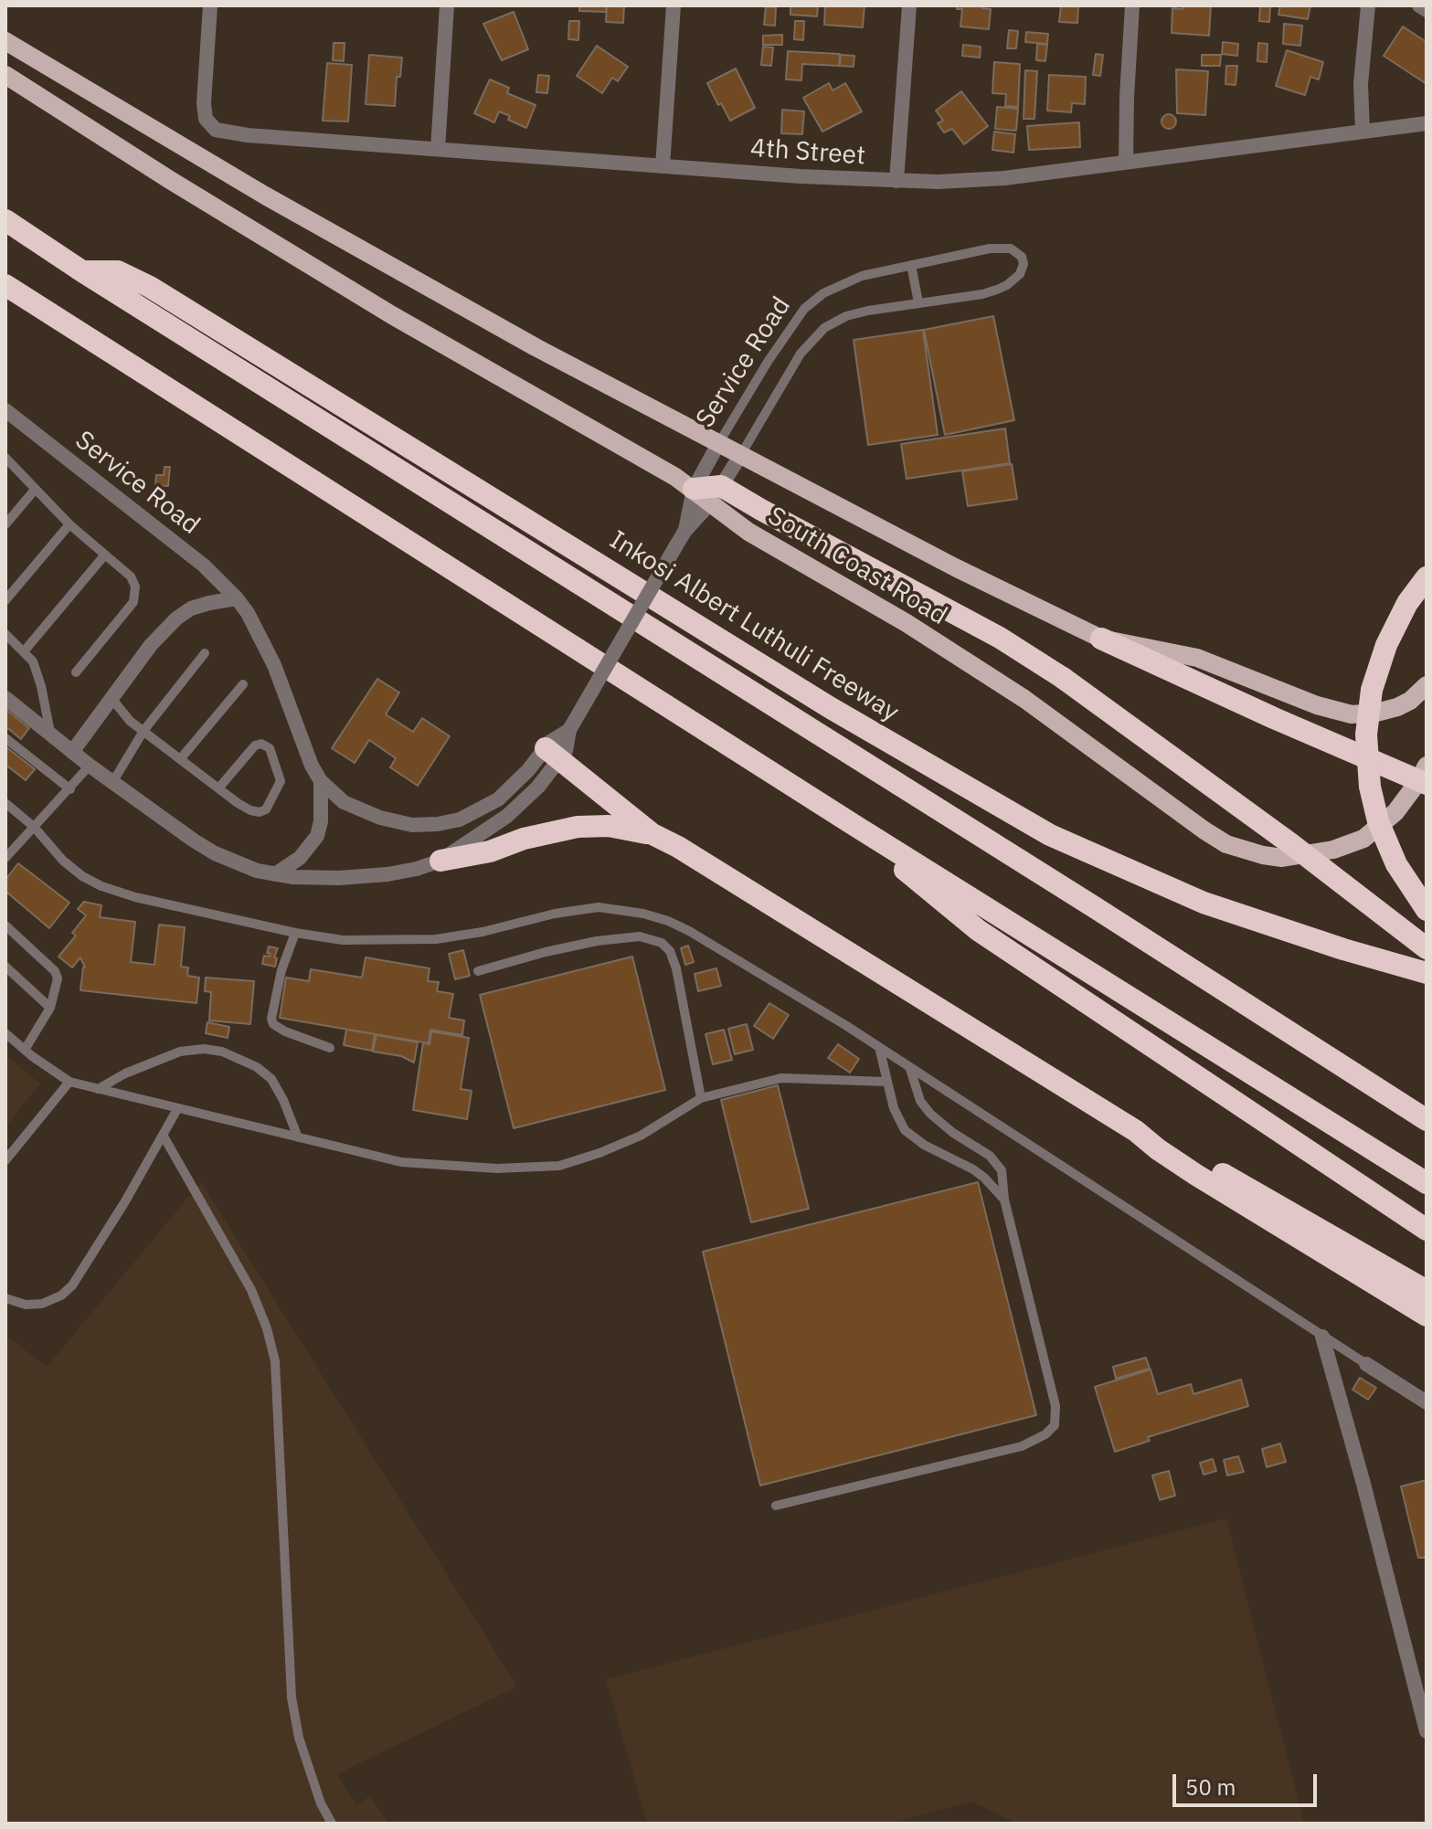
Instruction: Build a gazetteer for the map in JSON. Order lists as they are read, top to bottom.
{
  "streets": {
    "highway": ["Inkosi Albert Luthuli Freeway"],
    "main road": ["South Coast Road"],
    "street": ["4th Street", "Service Road"]
  },
  "crossings": [
    ["Service Road", "South Coast Road"]
  ],
  "scale_bar": "50 m"
}
